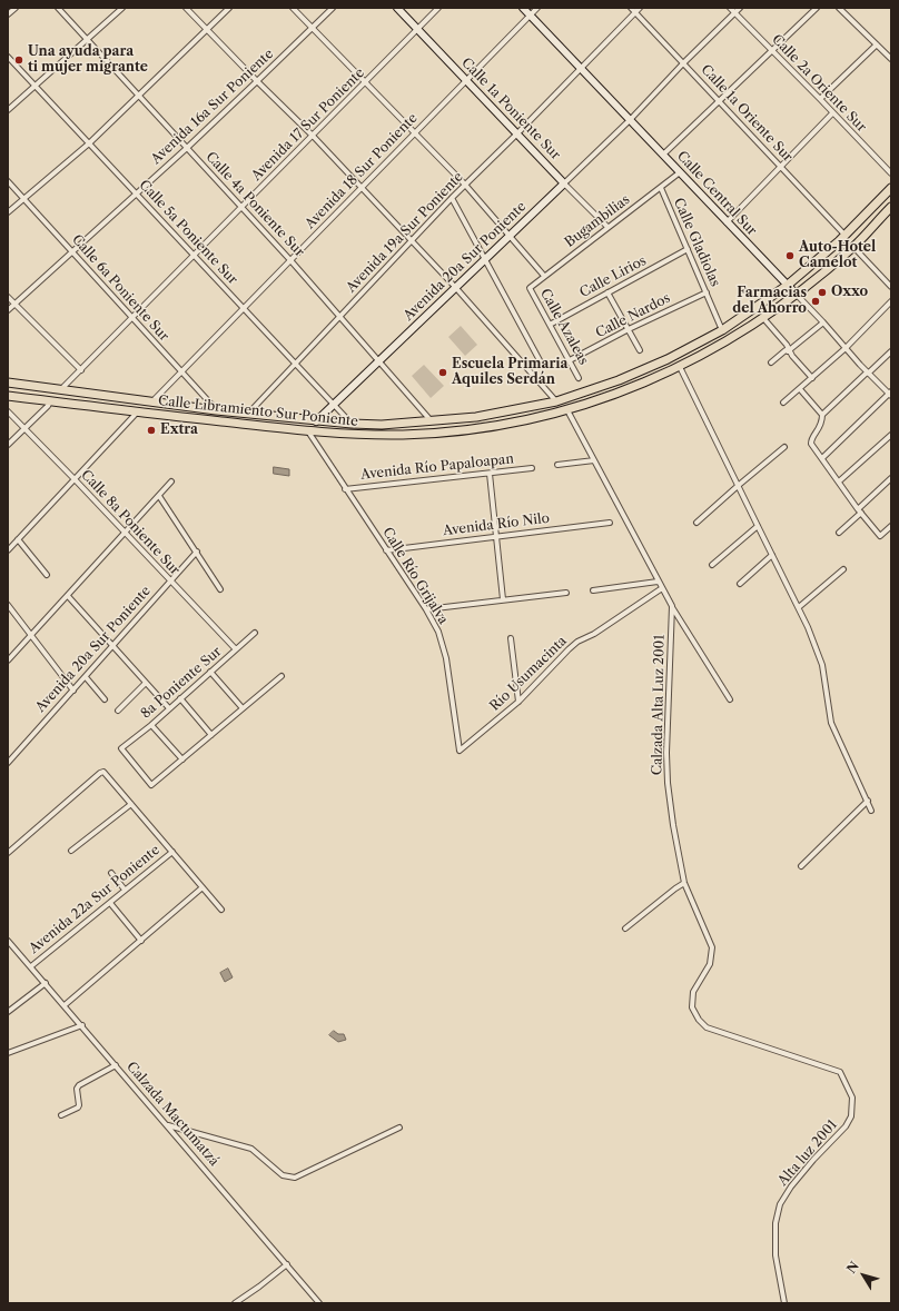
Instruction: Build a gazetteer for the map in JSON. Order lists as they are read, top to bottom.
{
  "streets": {
    "main road": ["Calle Libramiento Sur Poniente"],
    "street": [
      "Calle 2a Oriente Sur",
      "Avenida 16a Sur Poniente",
      "Calle 1a Poniente Sur",
      "Calle 1a Oriente Sur",
      "Avenida 17 Sur Poniente",
      "Avenida 18 Sur Poniente",
      "Calle Central Sur",
      "Calle 4a Poniente Sur",
      "Bugambilias",
      "Calle 5a Poniente Sur",
      "Avenida 19a Sur Poniente",
      "Calle Gladiolas",
      "Avenida 20a Sur Poniente",
      "Calle Lirios",
      "Calle 6a Poniente Sur",
      "Calle Nardos",
      "Calle Azaleas",
      "Avenida Río Papaloapan",
      "Calle 8a Poniente Sur",
      "Avenida Río Nilo",
      "Calle Río Grijalva",
      "Río Usumacinta",
      "8a Poniente Sur",
      "Calzada Alta Luz 2001",
      "Avenida 22a Sur Poniente",
      "Calzada Mactumatzá",
      "Alta luz 2001"
    ]
  },
  "crossings": [
    ["Calle 2a Oriente Sur", "Avenida 20a Sur Poniente"],
    ["Avenida 16a Sur Poniente", "Calle 4a Poniente Sur"],
    ["Avenida 16a Sur Poniente", "Calle 5a Poniente Sur"],
    ["Avenida 16a Sur Poniente", "Calle 6a Poniente Sur"],
    ["Calle 1a Poniente Sur", "Avenida 17 Sur Poniente"],
    ["Calle 1a Poniente Sur", "Avenida 18 Sur Poniente"],
    ["Calle 1a Poniente Sur", "Bugambilias"],
    ["Calle 1a Poniente Sur", "Avenida 19a Sur Poniente"],
    ["Calle 1a Poniente Sur", "Avenida 20a Sur Poniente"],
    ["Calle 1a Oriente Sur", "Avenida 19a Sur Poniente"],
    ["Calle 1a Oriente Sur", "Avenida 20a Sur Poniente"],
    ["Calle 1a Oriente Sur", "Calle Libramiento Sur Poniente"],
    ["Avenida 17 Sur Poniente", "Calle 4a Poniente Sur"],
    ["Avenida 17 Sur Poniente", "Calle 5a Poniente Sur"],
    ["Avenida 17 Sur Poniente", "Calle 6a Poniente Sur"],
    ["Avenida 17 Sur Poniente", "Calle Libramiento Sur Poniente"],
    ["Avenida 18 Sur Poniente", "Calle Central Sur"],
    ["Avenida 18 Sur Poniente", "Calle 4a Poniente Sur"],
    ["Avenida 18 Sur Poniente", "Calle 5a Poniente Sur"],
    ["Avenida 18 Sur Poniente", "Calle 6a Poniente Sur"],
    ["Avenida 18 Sur Poniente", "Calle Libramiento Sur Poniente"],
    ["Calle Central Sur", "Bugambilias"],
    ["Calle Central Sur", "Avenida 19a Sur Poniente"],
    ["Calle Central Sur", "Avenida 20a Sur Poniente"],
    ["Calle Central Sur", "Calle Libramiento Sur Poniente"],
    ["Calle 4a Poniente Sur", "Avenida 19a Sur Poniente"],
    ["Calle 4a Poniente Sur", "Avenida 20a Sur Poniente"],
    ["Calle 4a Poniente Sur", "Calle Libramiento Sur Poniente"],
    ["Bugambilias", "Calle Gladiolas"],
    ["Bugambilias", "Calle Azaleas"],
    ["Calle 5a Poniente Sur", "Avenida 19a Sur Poniente"],
    ["Calle 5a Poniente Sur", "Avenida 20a Sur Poniente"],
    ["Calle 5a Poniente Sur", "Calle Libramiento Sur Poniente"],
    ["Avenida 19a Sur Poniente", "Calle Libramiento Sur Poniente"],
    ["Calle Gladiolas", "Calle Lirios"],
    ["Calle Gladiolas", "Calle Nardos"],
    ["Calle Gladiolas", "Calle Libramiento Sur Poniente"],
    ["Avenida 20a Sur Poniente", "Calle Libramiento Sur Poniente"],
    ["Avenida 20a Sur Poniente", "Calle 8a Poniente Sur"],
    ["Calle Lirios", "Calle Azaleas"],
    ["Calle 6a Poniente Sur", "Calle Libramiento Sur Poniente"],
    ["Calle Nardos", "Calle Azaleas"],
    ["Calle Libramiento Sur Poniente", "Calle Río Grijalva"],
    ["Avenida Río Papaloapan", "Calle Río Grijalva"],
    ["Calle 8a Poniente Sur", "8a Poniente Sur"],
    ["Avenida Río Nilo", "Calle Río Grijalva"],
    ["Calle Río Grijalva", "Río Usumacinta"],
    ["Calzada Alta Luz 2001", "Alta luz 2001"],
    ["Avenida 22a Sur Poniente", "Calzada Mactumatzá"]
  ],
  "places": [
    "Una ayuda para ti mujer migrante",
    "Auto-Hotel Camelot",
    "Oxxo",
    "Farmacias del Ahorro",
    "Escuela Primaria Aquiles Serdán",
    "Extra"
  ],
  "north": "top left"
}
